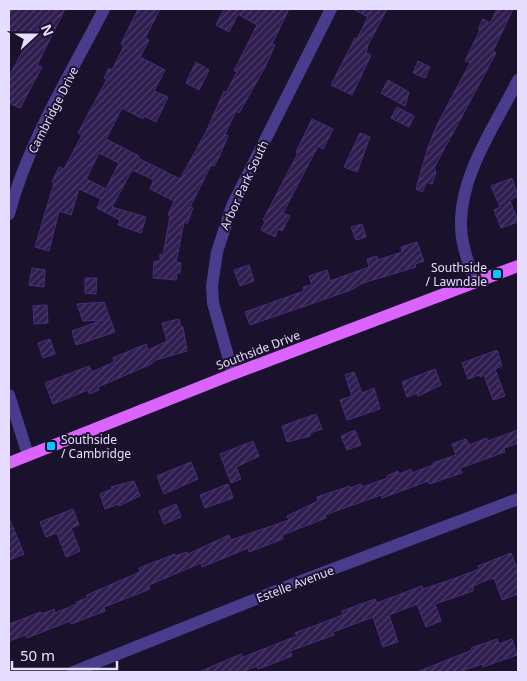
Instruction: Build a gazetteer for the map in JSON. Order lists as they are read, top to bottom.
{
  "streets": {
    "main road": ["Southside Drive"],
    "street": ["Cambridge Drive", "Arbor Park South", "Estelle Avenue"]
  },
  "crossings": [
    ["Arbor Park South", "Southside Drive"]
  ],
  "places": {
    "transit": ["Southside / Lawndale", "Southside / Cambridge"]
  },
  "scale_bar": "50 m",
  "north": "right"
}
